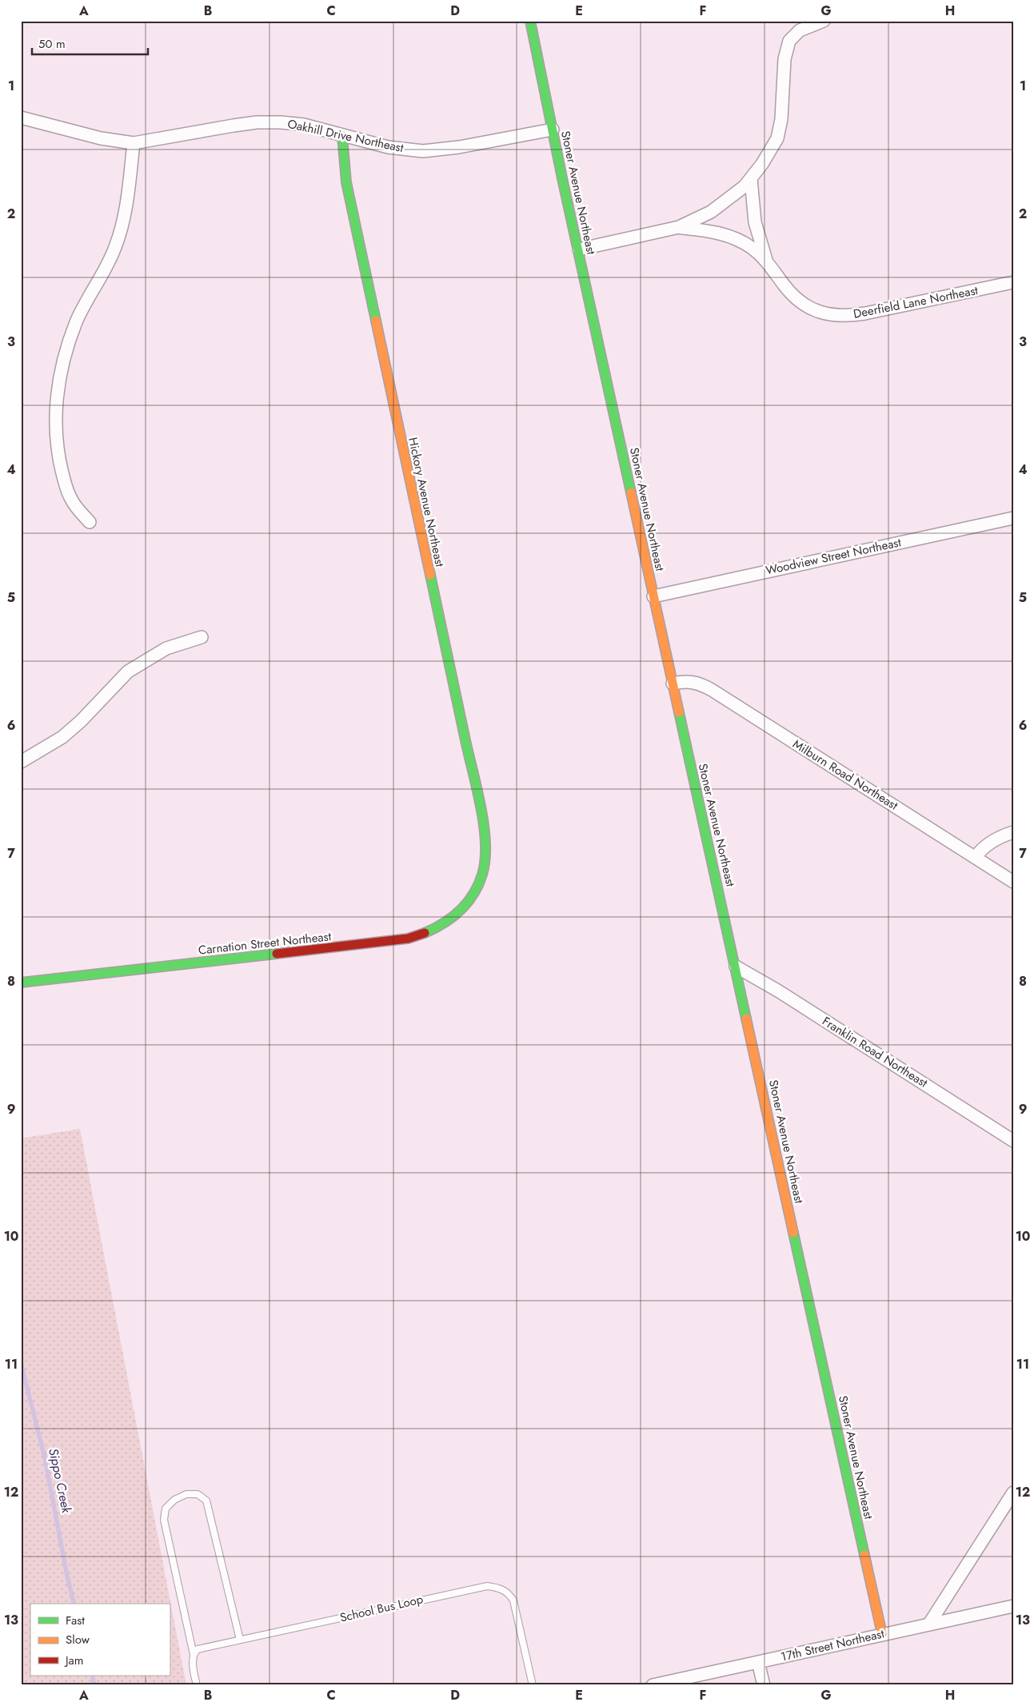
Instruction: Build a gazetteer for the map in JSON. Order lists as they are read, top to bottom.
{
  "streets": {
    "street": [
      "Oakhill Drive Northeast",
      "Stoner Avenue Northeast",
      "Deerfield Lane Northeast",
      "Hickory Avenue Northeast",
      "Woodview Street Northeast",
      "Milburn Road Northeast",
      "Carnation Street Northeast",
      "Franklin Road Northeast",
      "17th Street Northeast"
    ],
    "lane": ["School Bus Loop"]
  },
  "crossings": [
    ["Oakhill Drive Northeast", "Stoner Avenue Northeast"],
    ["Oakhill Drive Northeast", "Hickory Avenue Northeast"],
    ["Stoner Avenue Northeast", "Deerfield Lane Northeast"],
    ["Stoner Avenue Northeast", "Woodview Street Northeast"],
    ["Stoner Avenue Northeast", "Milburn Road Northeast"],
    ["Stoner Avenue Northeast", "Franklin Road Northeast"],
    ["Stoner Avenue Northeast", "17th Street Northeast"],
    ["Hickory Avenue Northeast", "Carnation Street Northeast"]
  ],
  "water": ["Sippo Creek"],
  "legend": ["Fast", "Slow", "Jam"],
  "scale_bar": "50 m",
  "grid": {
    "columns": [
      "A",
      "B",
      "C",
      "D",
      "E",
      "F",
      "G",
      "H"
    ],
    "rows": [
      "1",
      "2",
      "3",
      "4",
      "5",
      "6",
      "7",
      "8",
      "9",
      "10",
      "11",
      "12",
      "13"
    ]
  }
}
